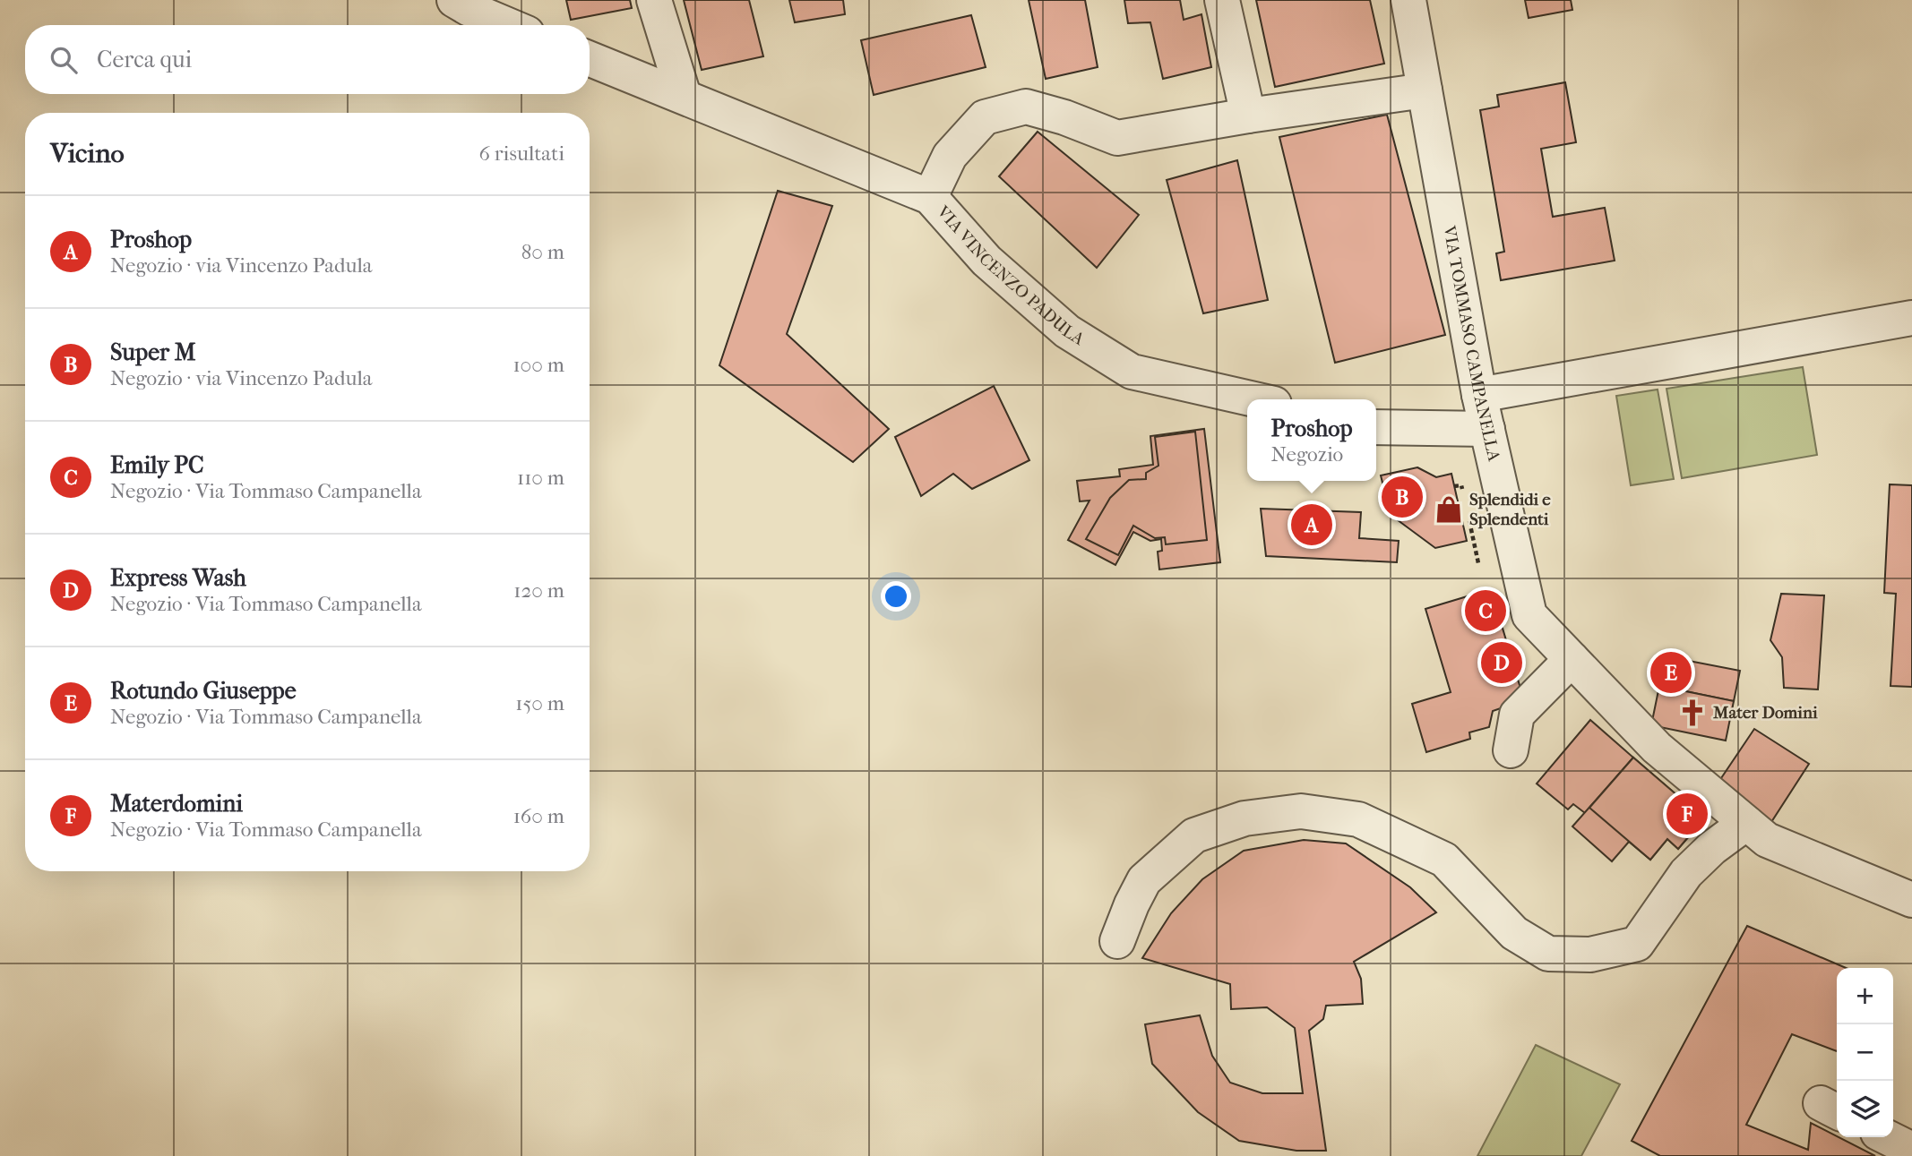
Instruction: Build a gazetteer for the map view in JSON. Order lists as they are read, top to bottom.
{
  "streets": {
    "street": ["VIA VINCENZO PADULA", "VIA TOMMASO CAMPANELLA"]
  },
  "places": {
    "shop": ["Splendidi e Splendenti"],
    "church": ["Mater Domini"]
  },
  "page": {
    "search": "Cerca qui",
    "heading": ["Vicino", "6 risultati"],
    "list": [
      {
        "mark": "A",
        "name": "Proshop",
        "note": "Negozio · via Vincenzo Padula",
        "value": "80 m"
      },
      {
        "mark": "B",
        "name": "Super M",
        "note": "Negozio · via Vincenzo Padula",
        "value": "100 m"
      },
      {
        "mark": "C",
        "name": "Emily PC",
        "note": "Negozio · Via Tommaso Campanella",
        "value": "110 m"
      },
      {
        "mark": "D",
        "name": "Express Wash",
        "note": "Negozio · Via Tommaso Campanella",
        "value": "120 m"
      },
      {
        "mark": "E",
        "name": "Rotundo Giuseppe",
        "note": "Negozio · Via Tommaso Campanella",
        "value": "150 m"
      },
      {
        "mark": "F",
        "name": "Materdomini",
        "note": "Negozio · Via Tommaso Campanella",
        "value": "160 m"
      }
    ],
    "popup": ["Proshop", "Negozio"],
    "pins": [
      "B",
      "A",
      "C",
      "D",
      "E",
      "F"
    ],
    "map_buttons": ["+", "−"]
  }
}
